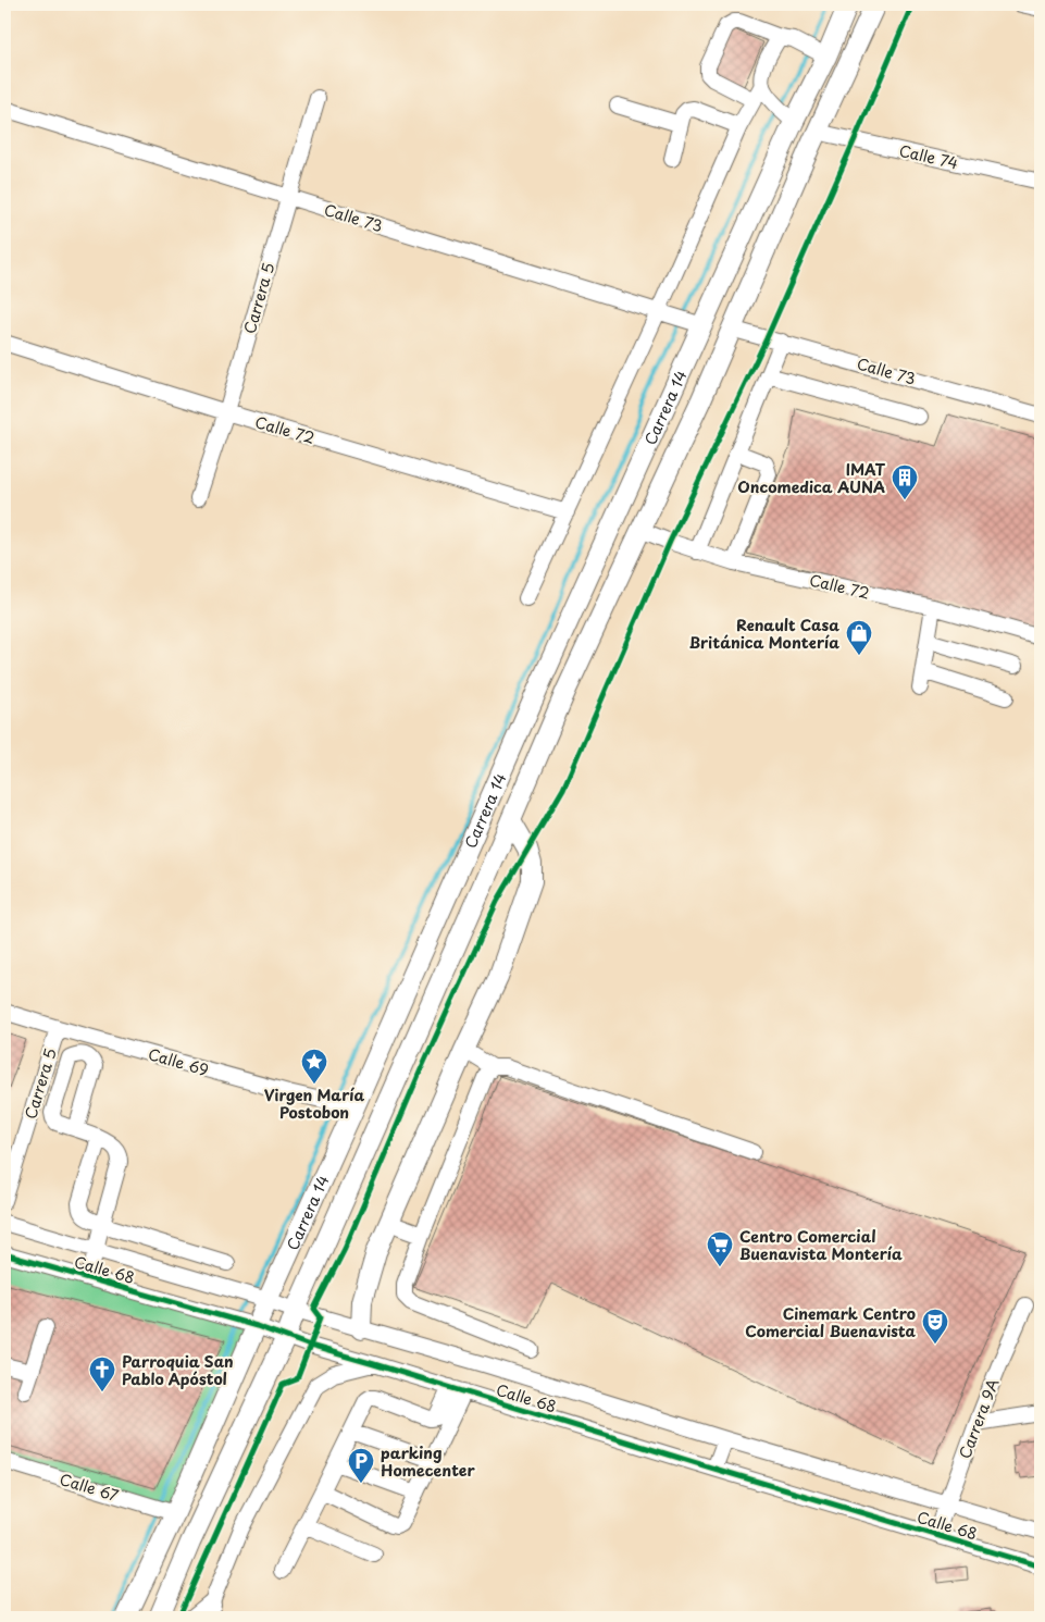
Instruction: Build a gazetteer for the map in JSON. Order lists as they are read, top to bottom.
{
  "streets": {
    "main road": ["Carrera 14"],
    "street": [
      "Calle 74",
      "Calle 73",
      "Carrera 5",
      "Calle 72",
      "Calle 69",
      "Calle 68",
      "Carrera 9A",
      "Calle 67"
    ]
  },
  "crossings": [
    ["Calle 74", "Carrera 14"],
    ["Calle 73", "Carrera 5"],
    ["Calle 73", "Carrera 14"],
    ["Carrera 5", "Calle 72"],
    ["Carrera 5", "Calle 69"],
    ["Carrera 14", "Calle 72"],
    ["Carrera 14", "Calle 69"],
    ["Carrera 14", "Calle 68"],
    ["Carrera 14", "Calle 67"],
    ["Calle 68", "Carrera 9A"]
  ],
  "places": {
    "building": ["IMAT Oncomedica AUNA"],
    "shop": ["Renault Casa Británica Montería"],
    "place": ["Virgen María Postobon"],
    "supermarket": ["Centro Comercial Buenavista Montería"],
    "theatre": ["Cinemark Centro Comercial Buenavista"],
    "church": ["Parroquia San Pablo Apóstol"],
    "parking": ["parking Homecenter"]
  }
}
